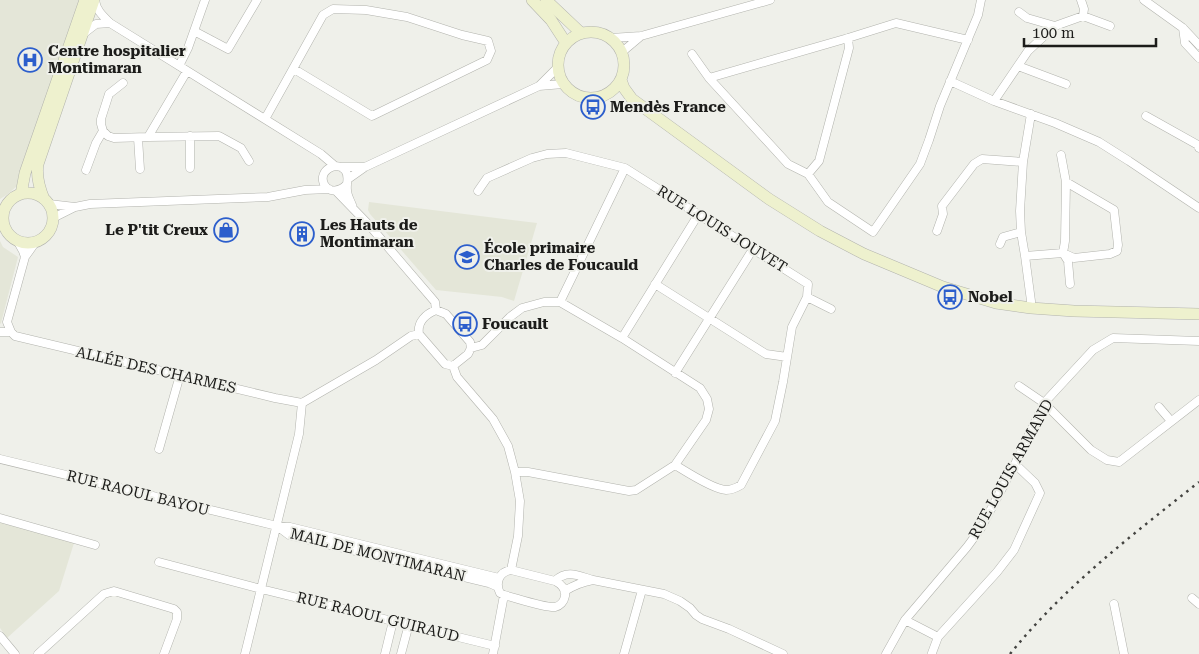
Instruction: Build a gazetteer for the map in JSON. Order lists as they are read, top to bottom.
{
  "streets": {
    "street": [
      "RUE LOUIS JOUVET",
      "ALLÉE DES CHARMES",
      "RUE LOUIS ARMAND",
      "RUE RAOUL BAYOU",
      "MAIL DE MONTIMARAN",
      "RUE RAOUL GUIRAUD"
    ]
  },
  "crossings": [
    ["RUE RAOUL BAYOU", "MAIL DE MONTIMARAN"]
  ],
  "places": {
    "hospital": ["Centre hospitalier Montimaran"],
    "bus stop": ["Mendès France", "Nobel", "Foucault"],
    "shop": ["Le P'tit Creux"],
    "building": ["Les Hauts de Montimaran"],
    "school or university": ["École primaire Charles de Foucauld"]
  },
  "scale_bar": "100 m"
}
